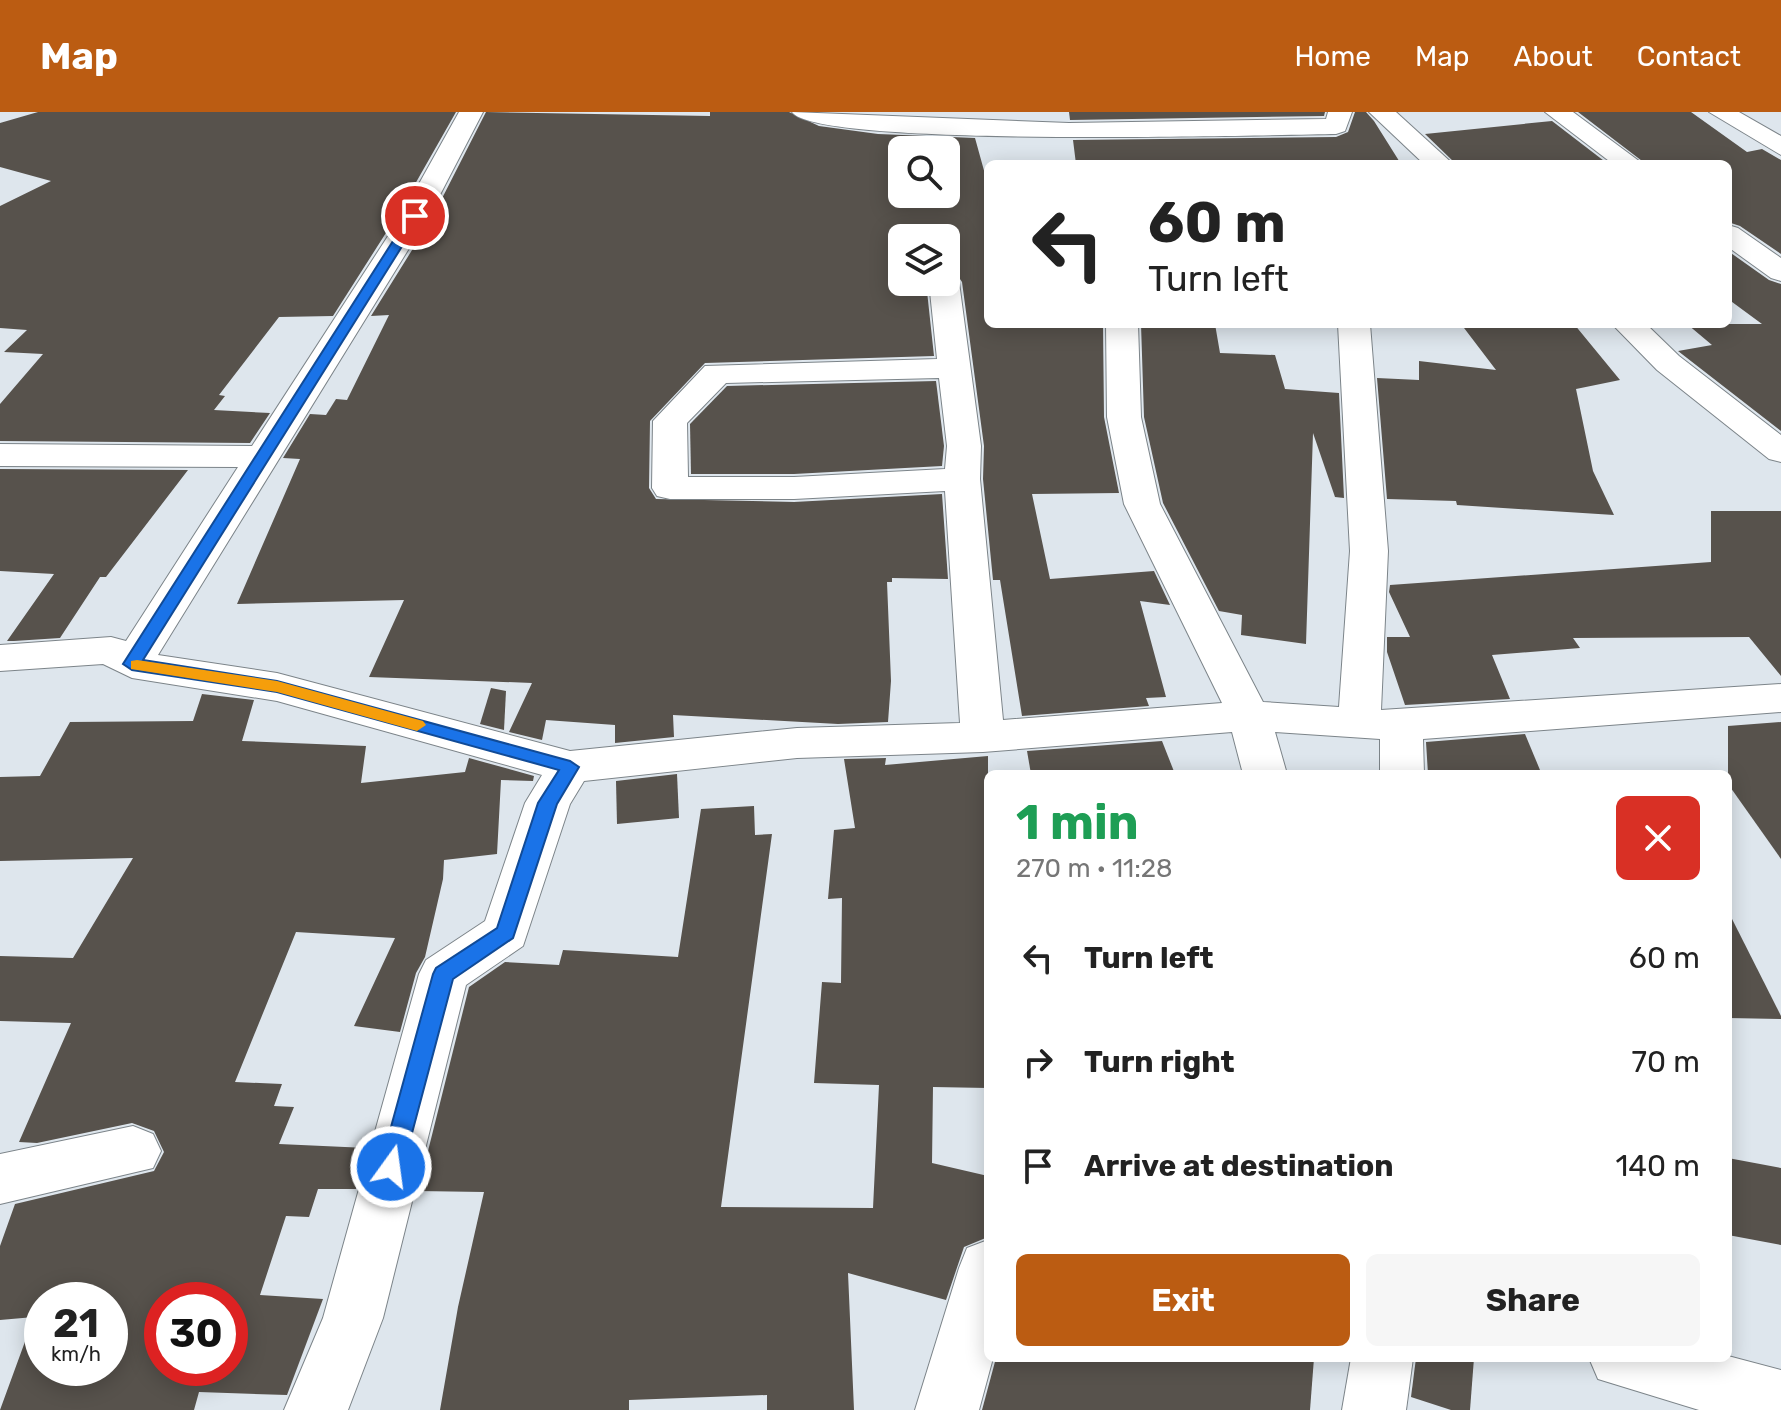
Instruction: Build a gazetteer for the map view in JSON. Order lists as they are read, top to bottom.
{
  "page": {
    "header": "Map",
    "nav": [
      "Home",
      "Map",
      "About",
      "Contact"
    ],
    "turn": ["60 m", "Turn left"],
    "heading": ["1 min", "270 m · 11:28"],
    "list": [
      {
        "name": "Turn left",
        "value": "60 m"
      },
      {
        "name": "Turn right",
        "value": "70 m"
      },
      {
        "name": "Arrive at destination",
        "value": "140 m"
      }
    ],
    "buttons": ["Exit", "Share"],
    "speed": "21 km/h",
    "limit": "30"
  }
}
